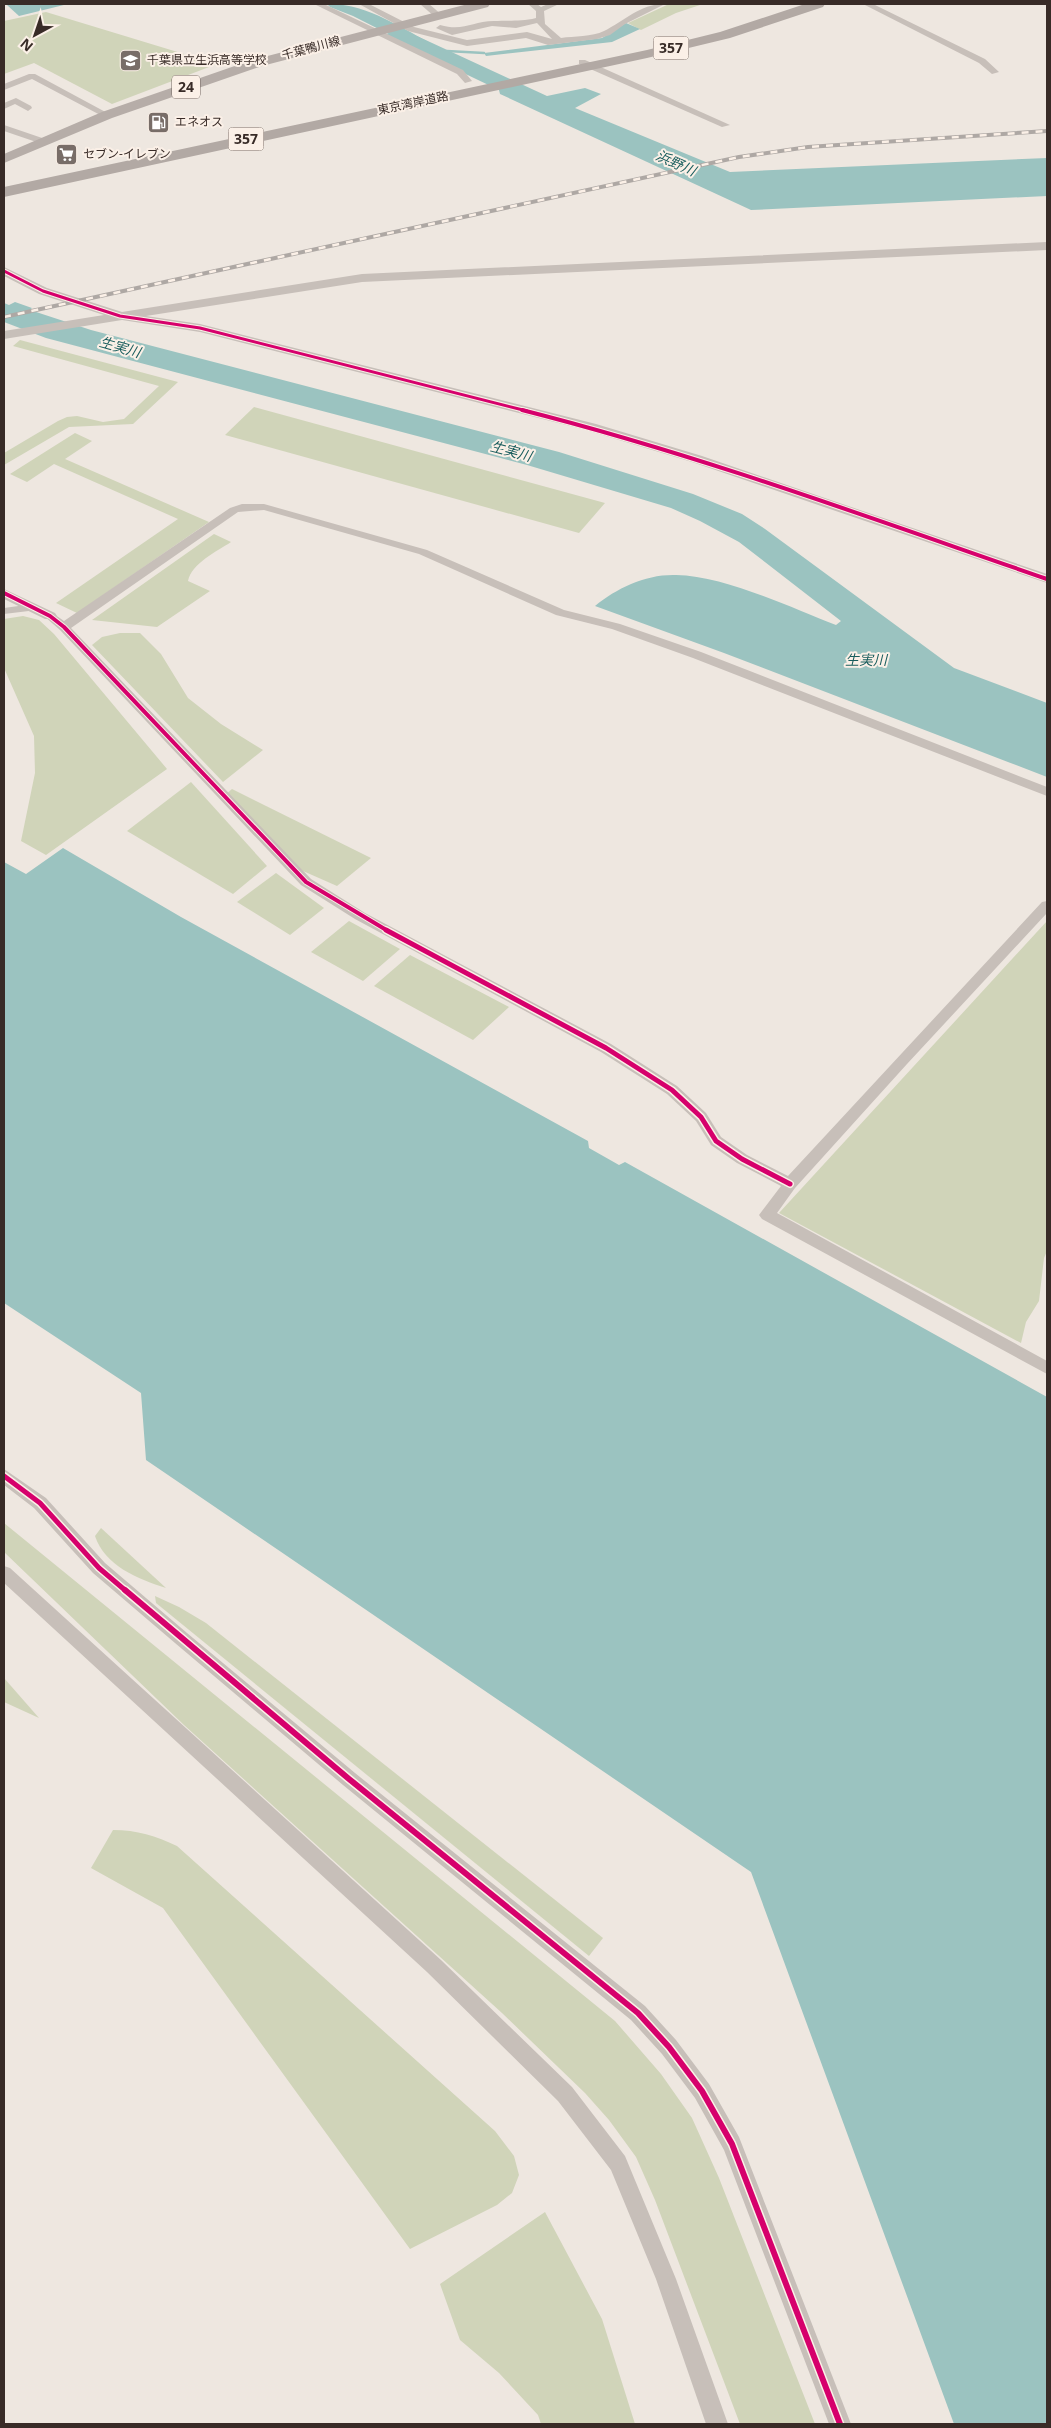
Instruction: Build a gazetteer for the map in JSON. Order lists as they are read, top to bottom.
{
  "streets": {
    "highway": ["357", "東京湾岸道路"],
    "main road": ["千葉鴨川線", "24"]
  },
  "water": ["浜野川", "生実川"],
  "places": {
    "school or university": ["千葉県立生浜高等学校"],
    "fuel station": ["エネオス"],
    "supermarket": ["セブン-イレブン"]
  },
  "north": "bottom left"
}
